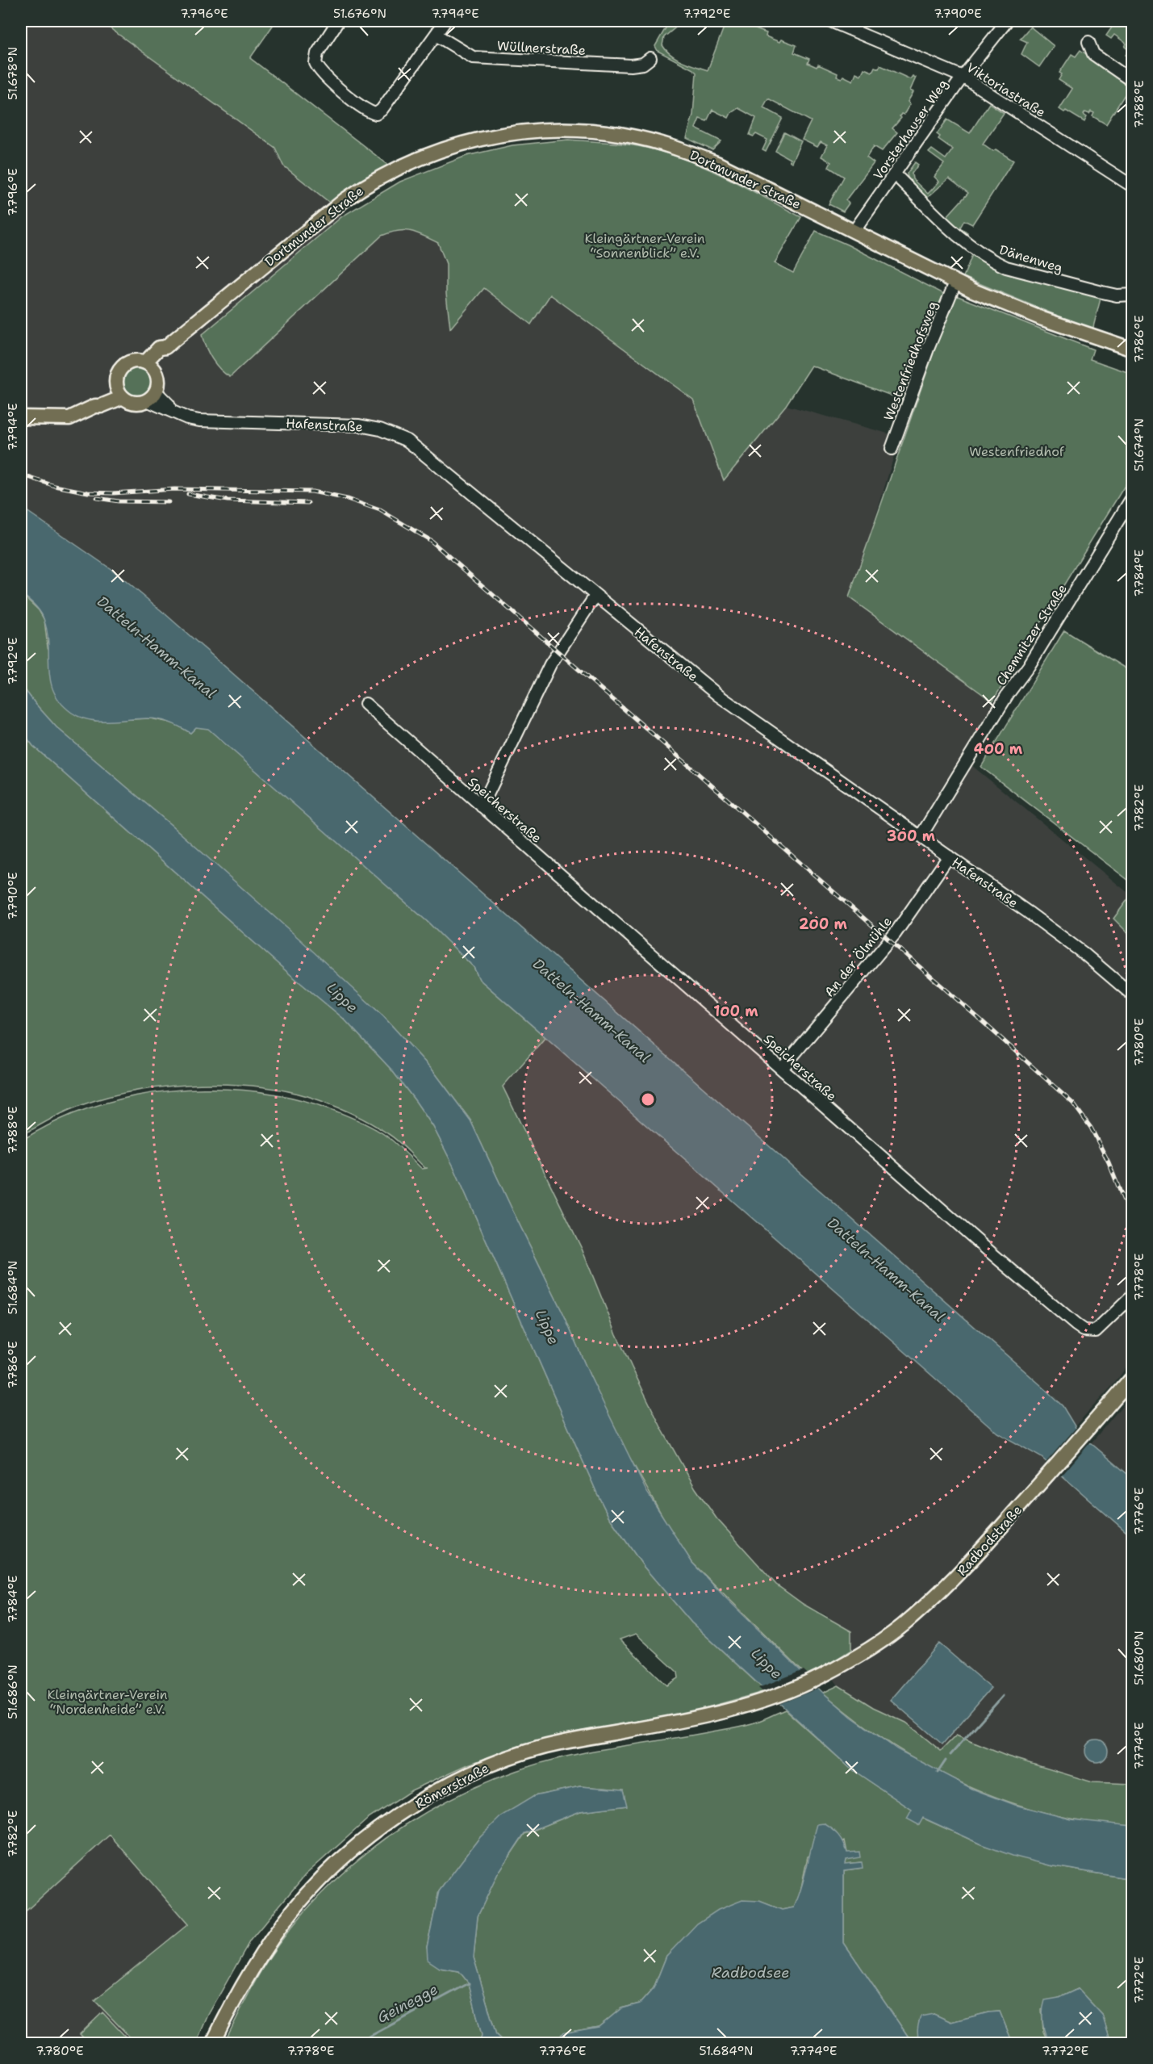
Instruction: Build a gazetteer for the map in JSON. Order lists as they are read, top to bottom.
{
  "streets": {
    "main road": ["Dortmunder Straße", "Radbodstraße", "Römerstraße"],
    "street": [
      "Wüllnerstraße",
      "Viktoriastraße",
      "Vorsterhauser Weg",
      "Dänenweg",
      "Westenfriedhofsweg",
      "Hafenstraße",
      "Chemnitzer Straße",
      "Speicherstraße",
      "An der Ölmühle"
    ]
  },
  "crossings": [
    ["Viktoriastraße", "Vorsterhauser Weg"],
    ["Vorsterhauser Weg", "Dortmunder Straße"],
    ["Vorsterhauser Weg", "Dänenweg"],
    ["Dortmunder Straße", "Westenfriedhofsweg"],
    ["Dortmunder Straße", "Hafenstraße"],
    ["Hafenstraße", "Chemnitzer Straße"],
    ["Hafenstraße", "An der Ölmühle"],
    ["Speicherstraße", "An der Ölmühle"],
    ["Radbodstraße", "Römerstraße"]
  ],
  "water": [
    "Datteln-Hamm-Kanal",
    "Lippe",
    "Radbodsee",
    "Geinegge"
  ],
  "parks": ["Kleingärtner-Verein “Sonnenblick” e.V.", "Westenfriedhof", "Kleingärtner-Verein “Nordenheide” e.V."],
  "coordinates": [
    "7.796°E",
    "51.676°N",
    "7.794°E",
    "7.792°E",
    "7.790°E",
    "51.678°N",
    "7.788°E",
    "7.786°E",
    "51.674°N",
    "7.784°E",
    "7.782°E",
    "7.780°E",
    "7.778°E",
    "51.684°N",
    "7.776°E",
    "51.680°N",
    "51.686°N",
    "7.774°E",
    "7.772°E"
  ],
  "rings": [
    "400 m",
    "300 m",
    "200 m",
    "100 m"
  ]
}
